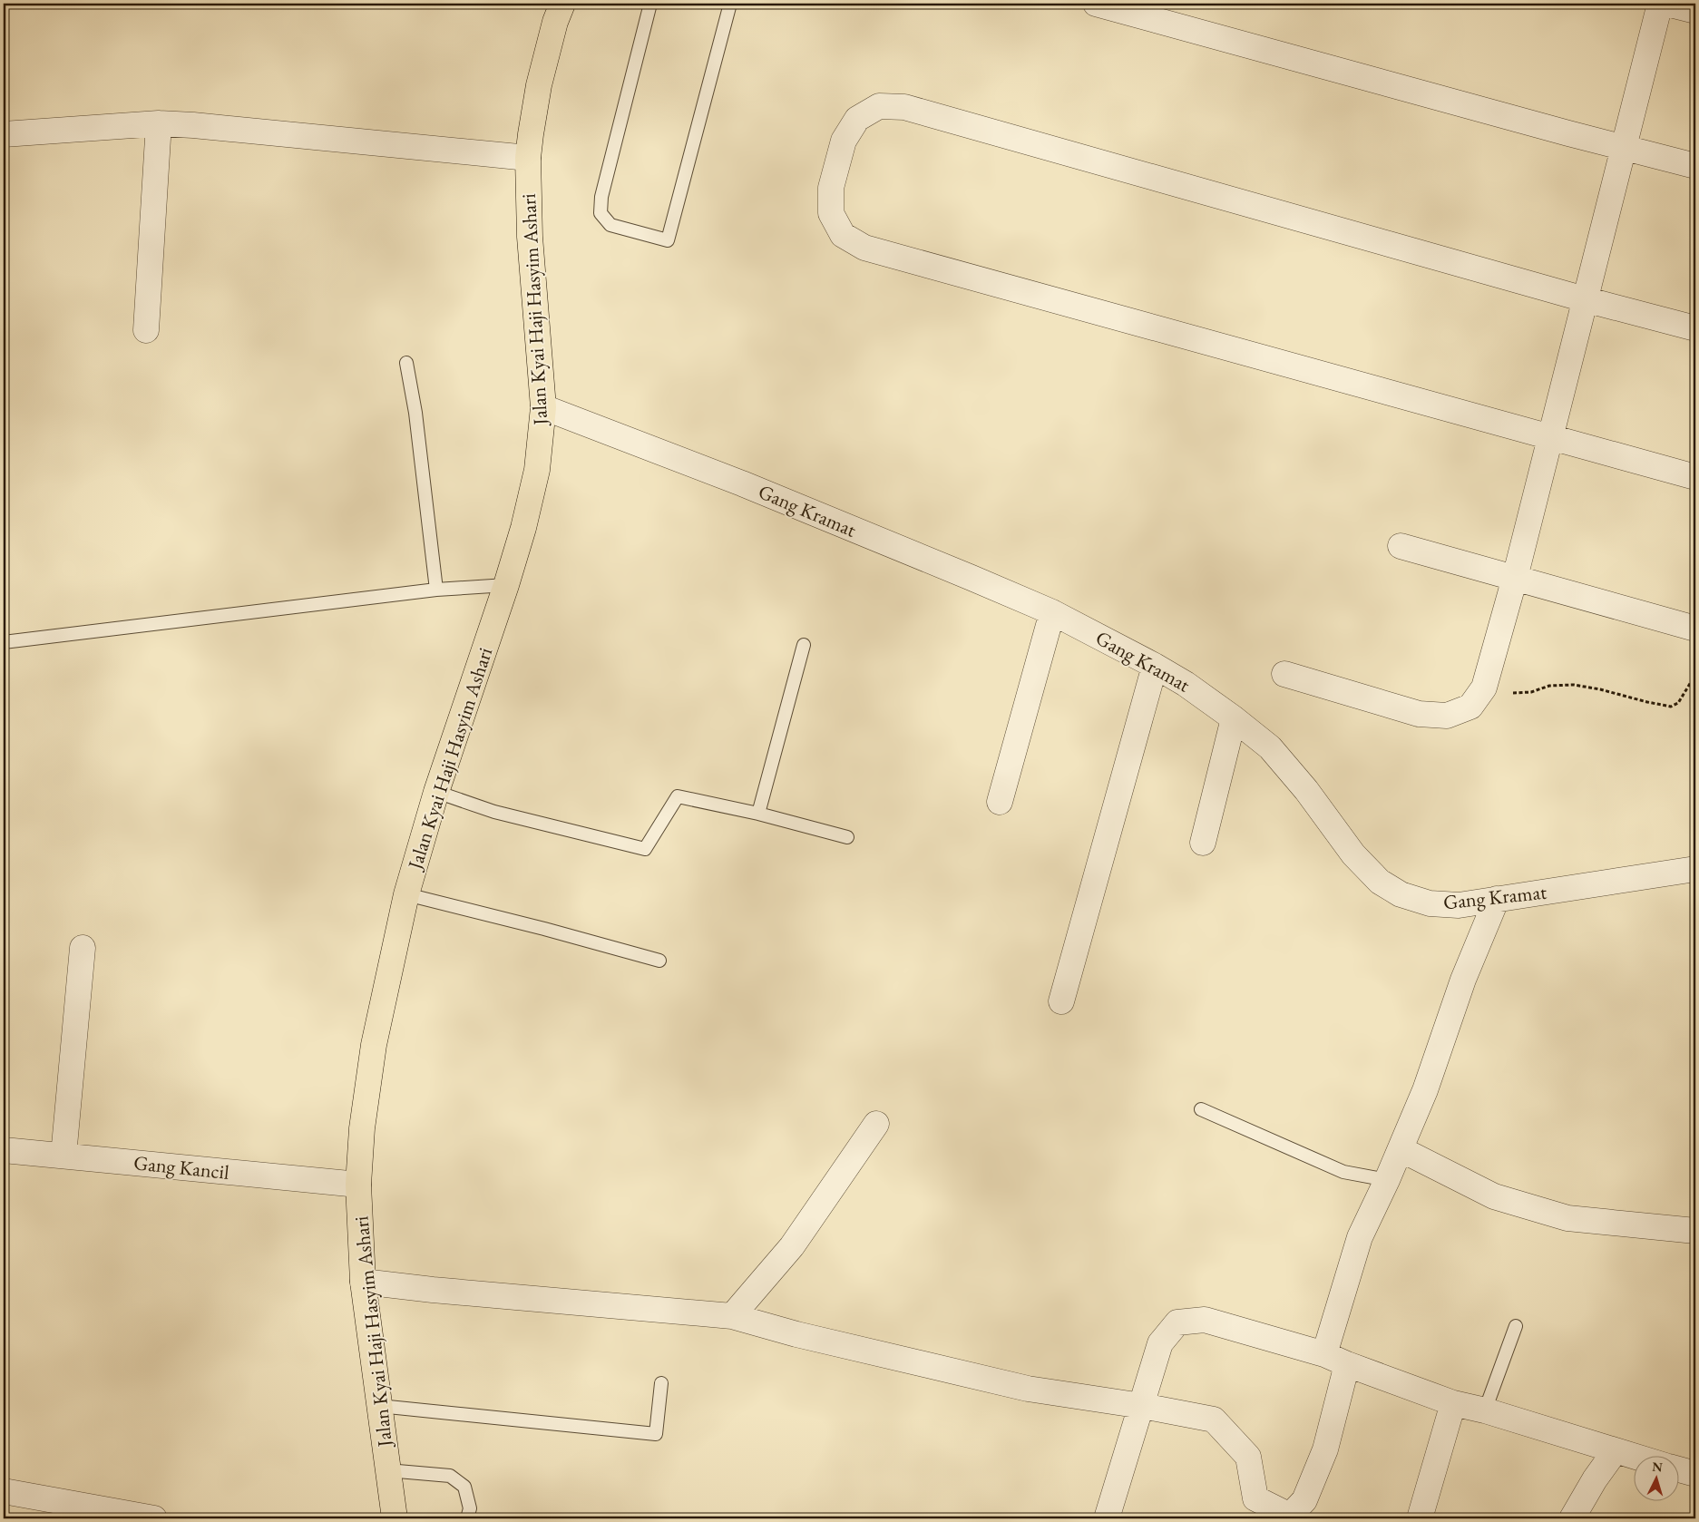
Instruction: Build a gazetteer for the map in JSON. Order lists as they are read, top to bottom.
{
  "streets": {
    "main road": ["Jalan Kyai Haji Hasyim Ashari"],
    "street": ["Gang Kramat", "Gang Kancil"]
  },
  "crossings": [
    ["Jalan Kyai Haji Hasyim Ashari", "Gang Kramat"],
    ["Jalan Kyai Haji Hasyim Ashari", "Gang Kancil"]
  ],
  "north": "top"
}
